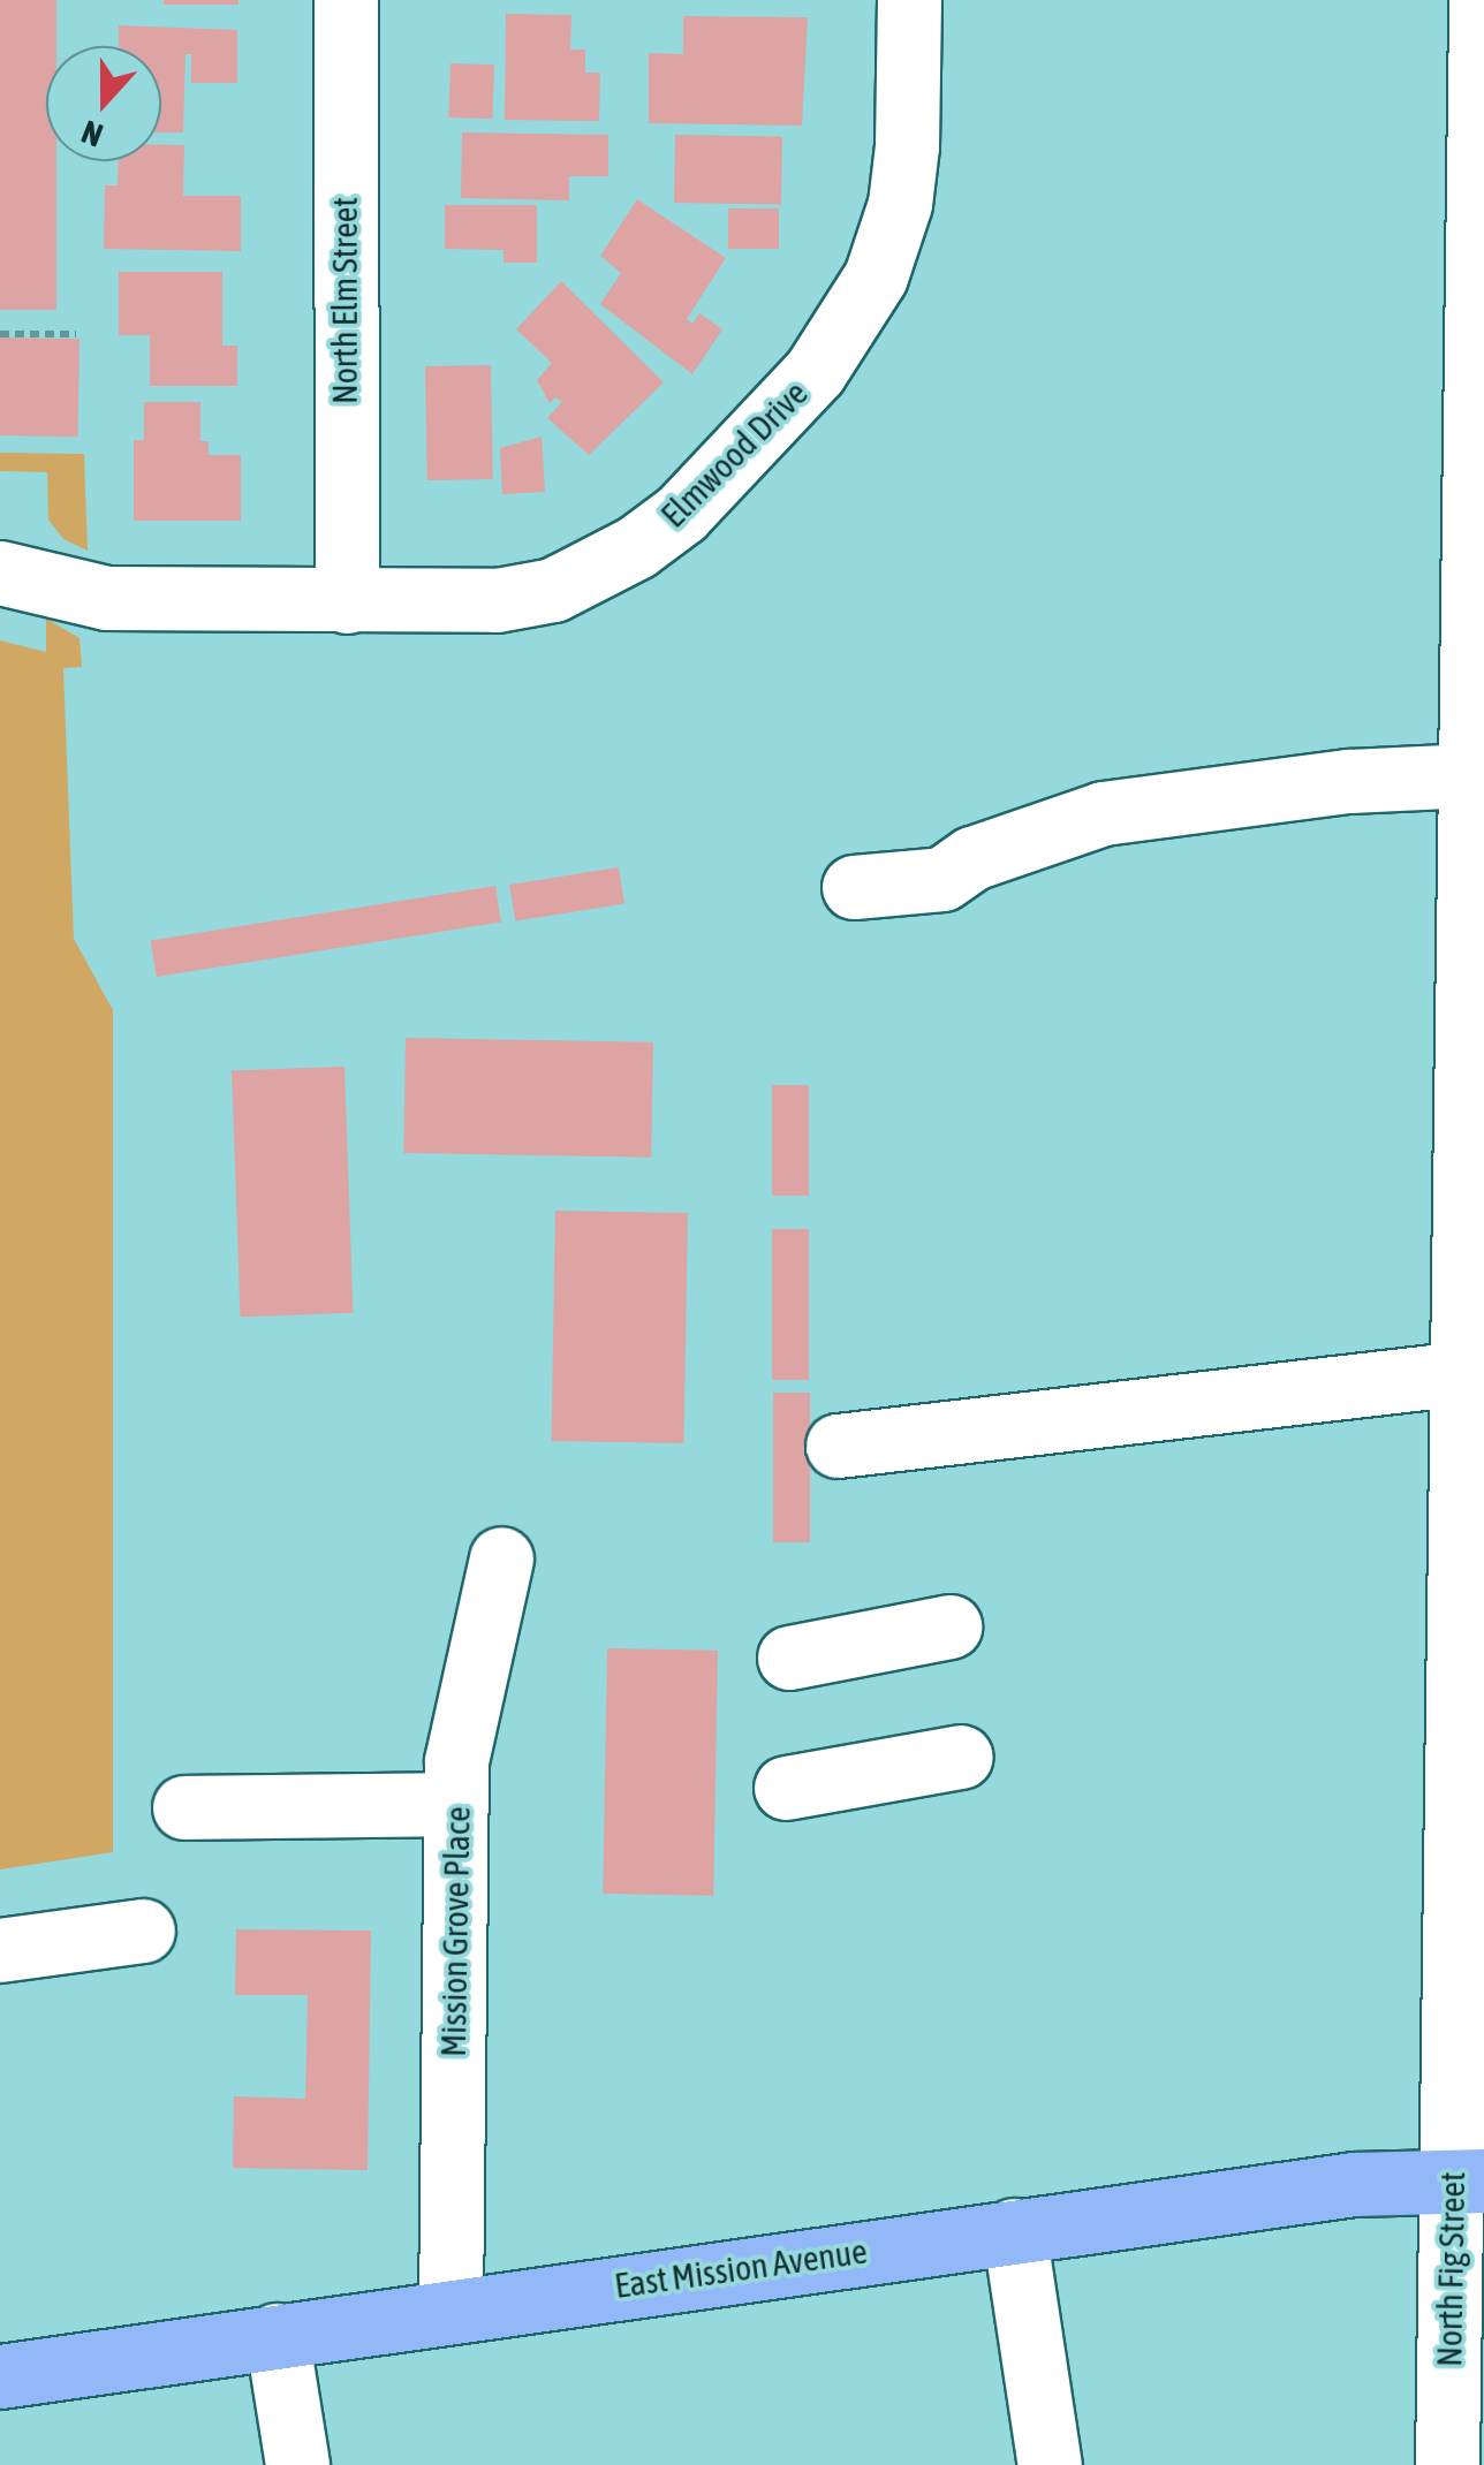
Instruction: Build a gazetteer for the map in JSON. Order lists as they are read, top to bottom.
{
  "streets": {
    "main road": ["East Mission Avenue"],
    "street": [
      "North Elm Street",
      "Elmwood Drive",
      "Mission Grove Place",
      "North Fig Street"
    ]
  },
  "crossings": [
    ["North Elm Street", "Elmwood Drive"],
    ["Mission Grove Place", "East Mission Avenue"],
    ["East Mission Avenue", "North Fig Street"]
  ],
  "north": "bottom"
}
